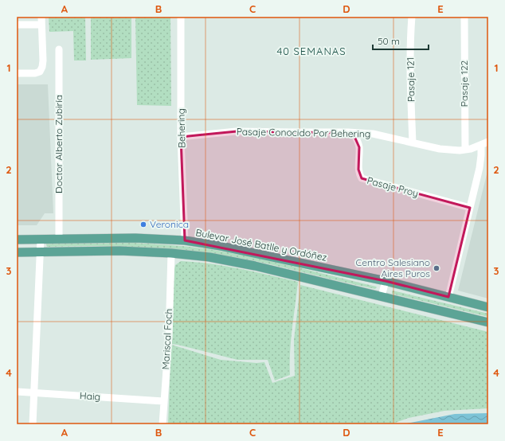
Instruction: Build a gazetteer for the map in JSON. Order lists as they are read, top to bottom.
{
  "streets": {
    "main road": ["Bulevar José Batlle y Ordóñez"],
    "street": [
      "Pasaje 121",
      "Pasaje 122",
      "Behering",
      "Pasaje Conocido Por Behering",
      "Doctor Alberto Zubiría",
      "Pasaje Proy",
      "Mariscal Foch",
      "Haig"
    ]
  },
  "crossings": [
    ["Pasaje 121", "Pasaje Conocido Por Behering"],
    ["Pasaje 122", "Pasaje Conocido Por Behering"],
    ["Behering", "Pasaje Conocido Por Behering"],
    ["Behering", "Bulevar José Batlle y Ordóñez"],
    ["Pasaje Conocido Por Behering", "Pasaje Proy"],
    ["Doctor Alberto Zubiría", "Bulevar José Batlle y Ordóñez"],
    ["Mariscal Foch", "Haig"]
  ],
  "districts": ["40 SEMANAS"],
  "places": ["Veronica", "Centro Salesiano Aires Puros"],
  "scale_bar": "50 m",
  "grid": {
    "columns": [
      "A",
      "B",
      "C",
      "D",
      "E"
    ],
    "rows": [
      "1",
      "2",
      "3",
      "4"
    ]
  }
}
